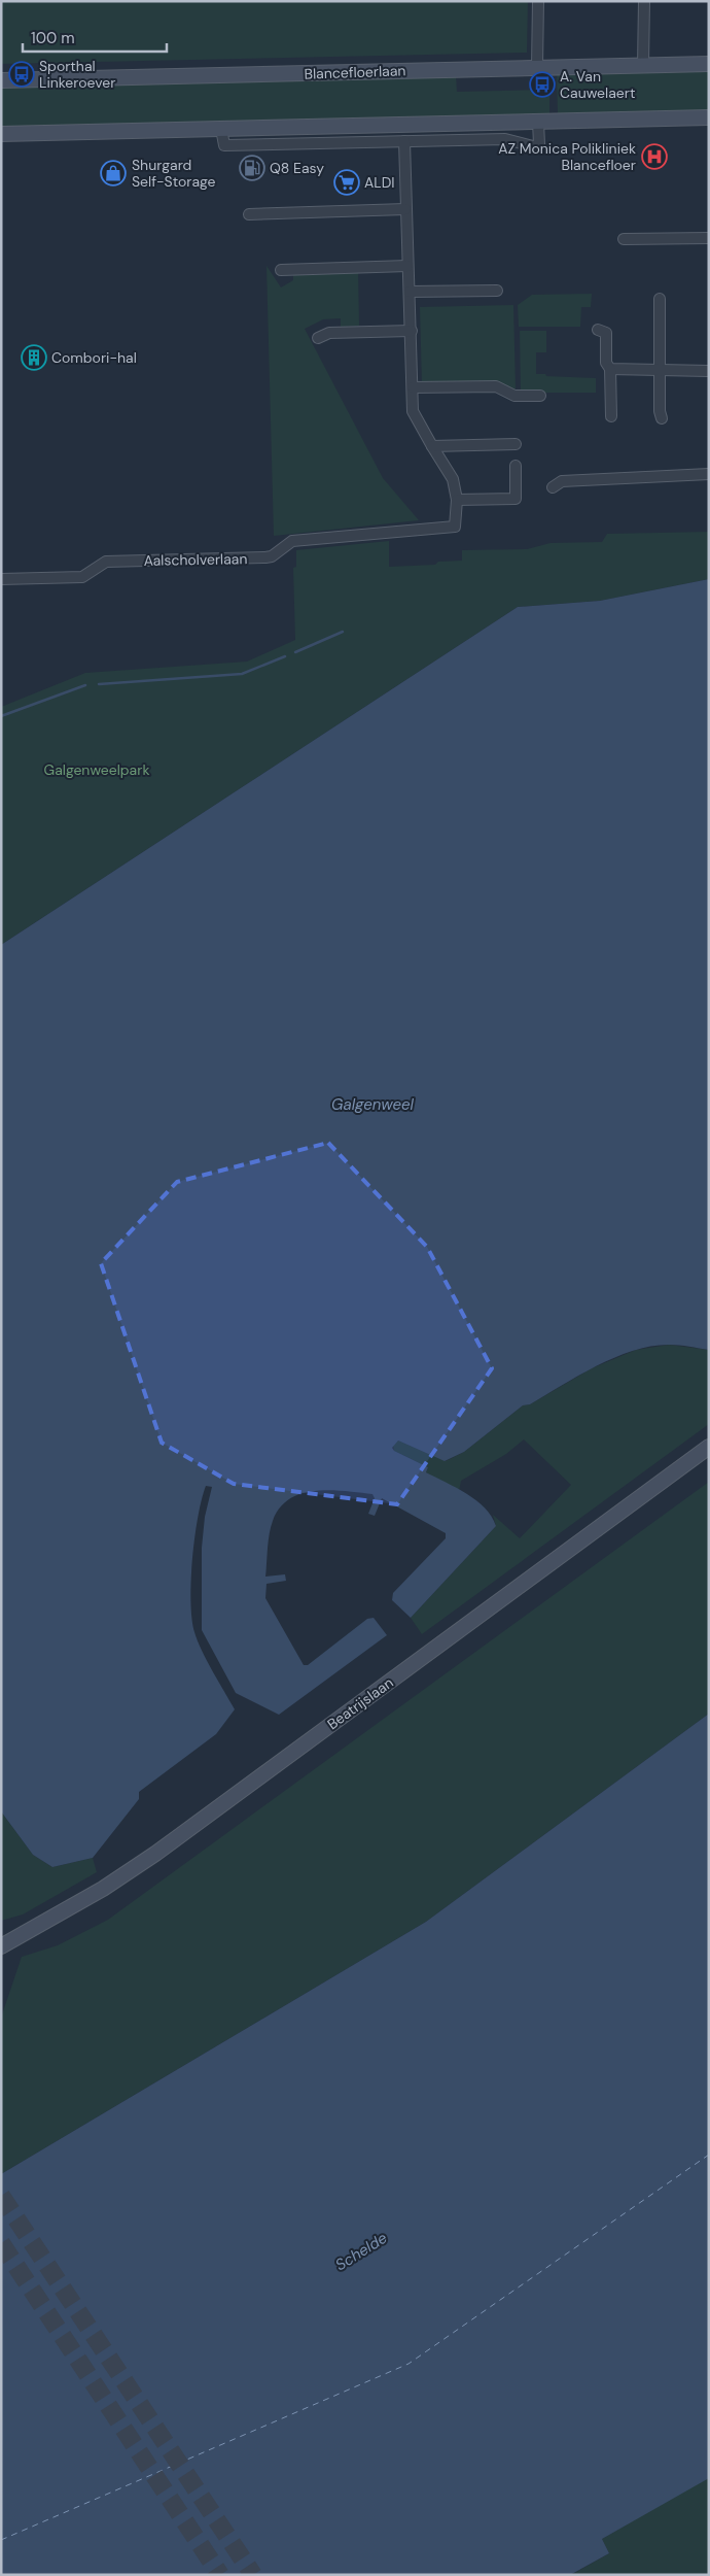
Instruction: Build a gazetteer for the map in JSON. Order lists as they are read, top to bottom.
{
  "streets": {
    "main road": ["Blancefloerlaan", "Beatrijslaan"],
    "street": ["Aalscholverlaan"]
  },
  "water": ["Galgenweel", "Schelde"],
  "parks": ["Galgenweelpark"],
  "places": {
    "bus stop": ["Sporthal Linkeroever", "A. Van Cauwelaert"],
    "hospital": ["AZ Monica Polikliniek Blancefloer"],
    "fuel station": ["Q8 Easy"],
    "shop": ["Shurgard Self-Storage"],
    "supermarket": ["ALDI"],
    "building": ["Combori-hal"]
  },
  "scale_bar": "100 m"
}
